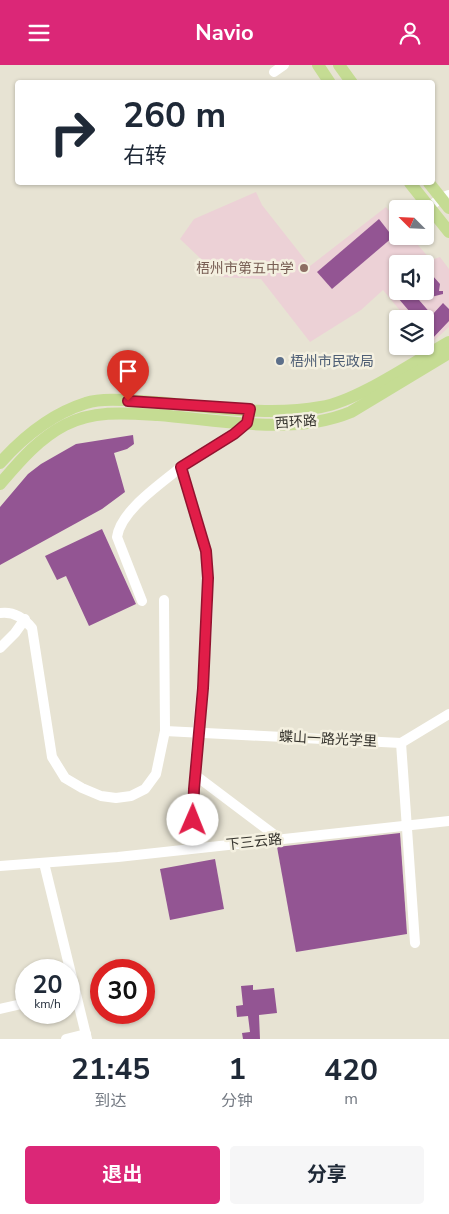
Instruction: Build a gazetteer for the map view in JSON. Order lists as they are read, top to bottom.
{
  "streets": {
    "main road": ["西环路"],
    "street": ["蝶山一路光学里", "下三云路"]
  },
  "places": ["梧州市第五中学", "梧州市民政局"],
  "north": "top left",
  "page": {
    "header": "Navio",
    "turn": ["260 m", "右转"],
    "speed": "20 km/h",
    "limit": "30",
    "eta": [
      "21:45",
      "到达",
      "1",
      "分钟",
      "420",
      "m"
    ],
    "buttons": ["退出", "分享"]
  }
}
